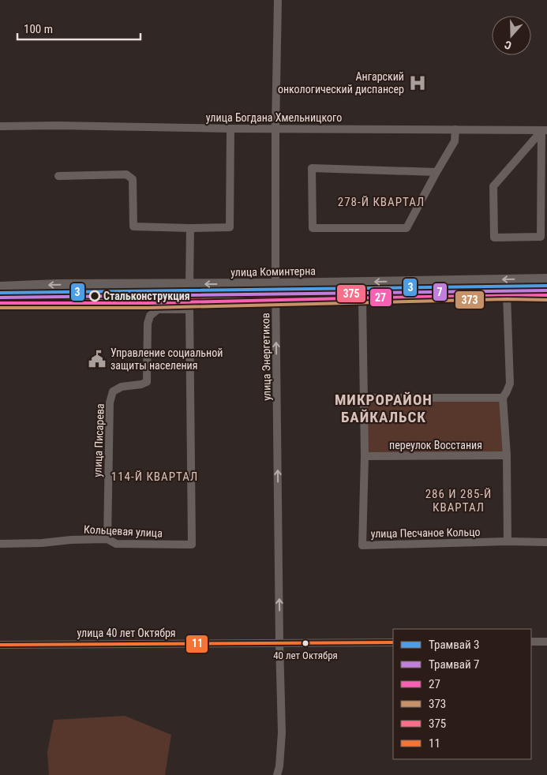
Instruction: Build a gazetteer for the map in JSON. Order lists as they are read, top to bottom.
{
  "streets": {
    "street": [
      "улица Богдана Хмельницкого",
      "улица Коминтерна",
      "улица Энергетиков",
      "улица Писарева",
      "переулок Восстания",
      "Кольцевая улица",
      "улица Песчаное Кольцо",
      "улица 40 лет Октября"
    ]
  },
  "crossings": [
    ["улица Богдана Хмельницкого", "улица Энергетиков"],
    ["улица Коминтерна", "улица Энергетиков"],
    ["улица Энергетиков", "улица 40 лет Октября"],
    ["улица Писарева", "Кольцевая улица"],
    ["переулок Восстания", "улица Песчаное Кольцо"]
  ],
  "one_way": ["улица Энергетиков"],
  "districts": [
    "278-Й КВАРТАЛ",
    "МИКРОРАЙОН БАЙКАЛЬСК",
    "114-Й КВАРТАЛ",
    "286 И 285-Й КВАРТАЛ"
  ],
  "places": {
    "hospital": ["Ангарский онкологический диспансер"],
    "other": ["Стальконструкция", "40 лет Октября"],
    "public building": ["Управление социальной защиты населения"]
  },
  "lines": [
    "tram line 3",
    "transit line 375",
    "tram line 7",
    "transit line 27",
    "transit line 373",
    "transit line 11"
  ],
  "legend": [
    "Трамвай 3",
    "Трамвай 7",
    "27",
    "373",
    "375",
    "11"
  ],
  "scale_bar": "100 m",
  "north": "bottom"
}
